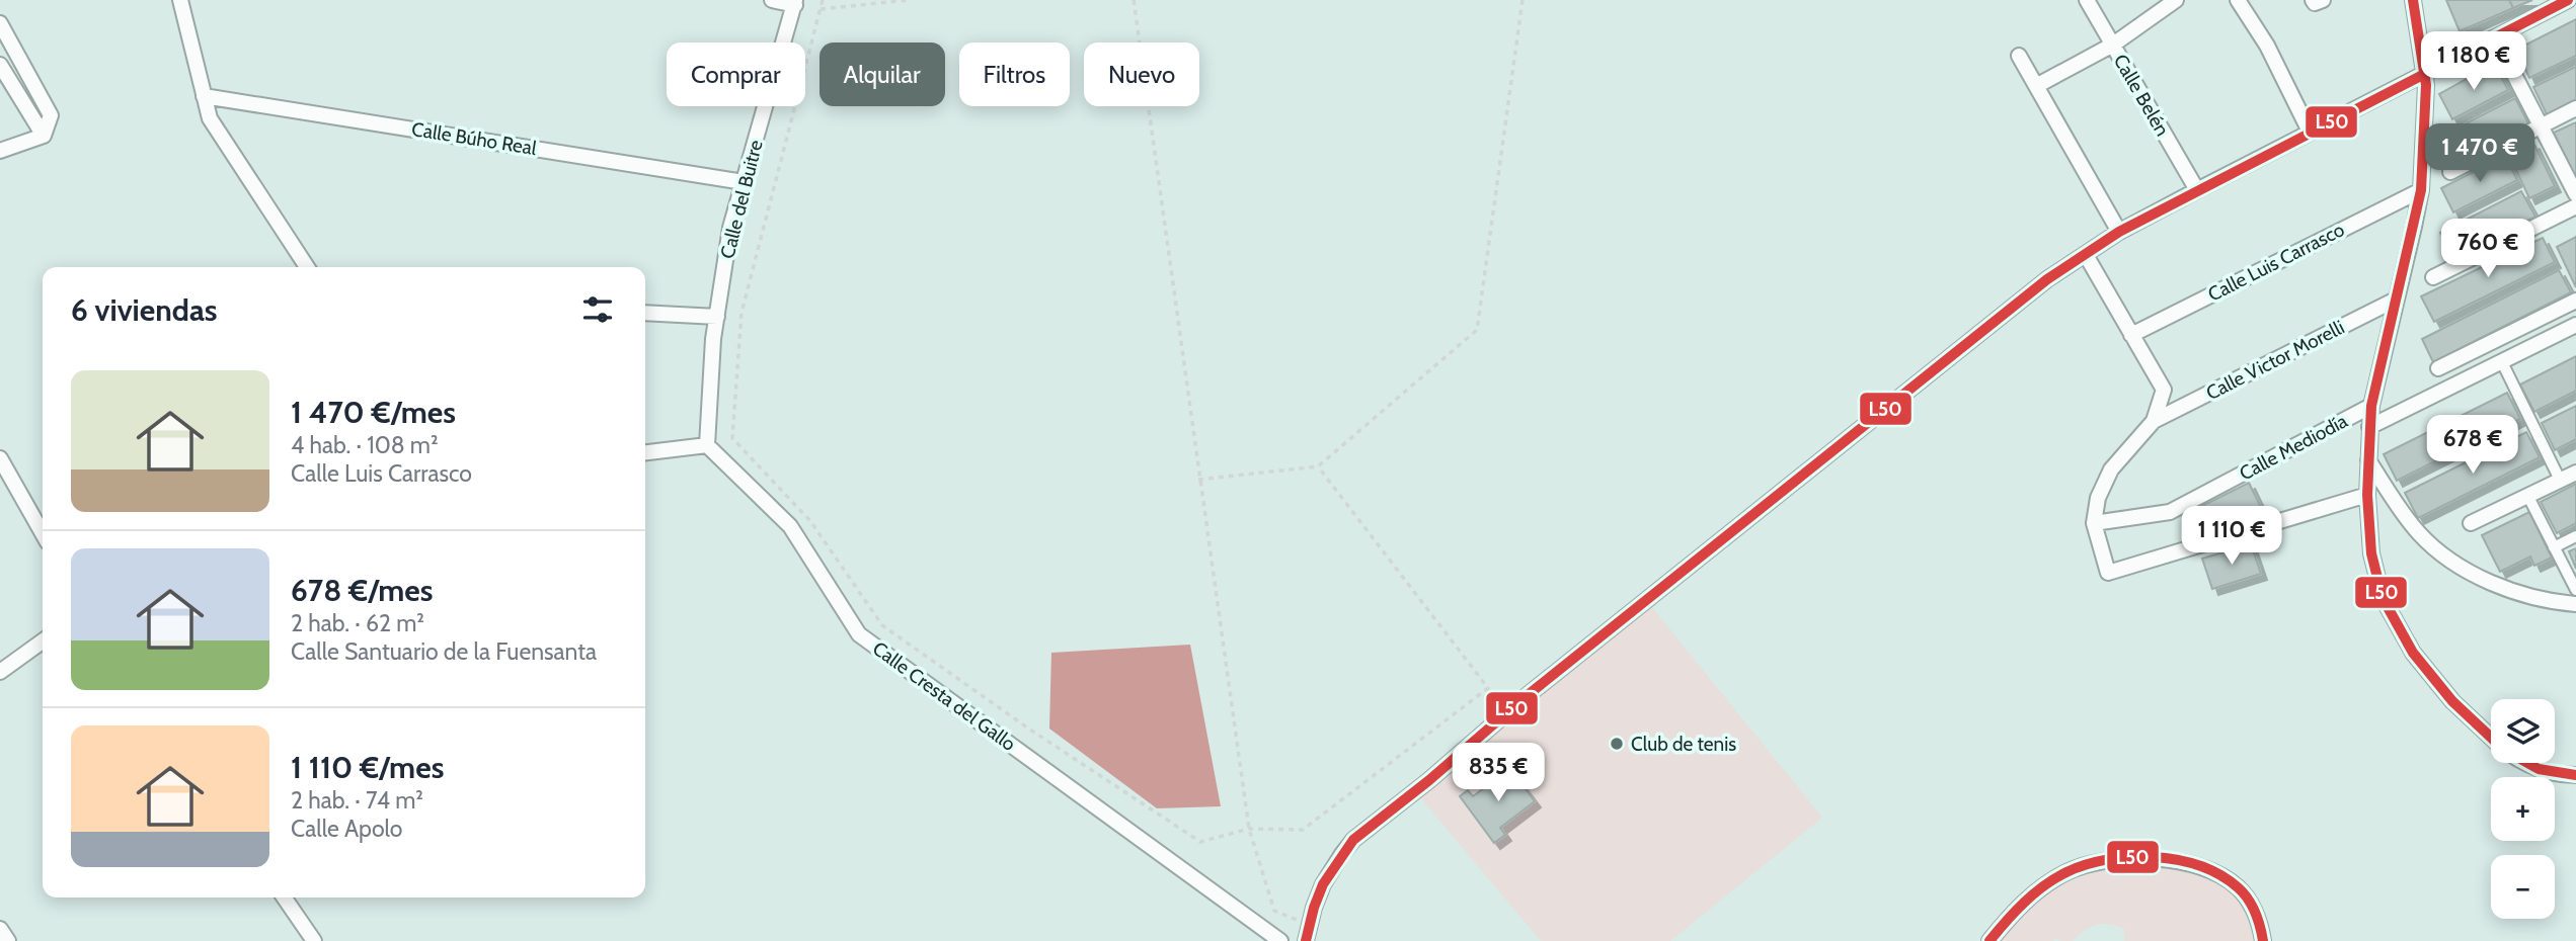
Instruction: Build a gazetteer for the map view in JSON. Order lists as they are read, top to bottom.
{
  "streets": {
    "street": [
      "Calle Belén",
      "Calle Búho Real",
      "Calle del Buitre",
      "Calle Luis Carrasco",
      "Calle Victor Morelli",
      "Calle Mediodía",
      "Calle Cresta del Gallo"
    ]
  },
  "crossings": [
    ["Calle Búho Real", "Calle del Buitre"],
    ["Calle del Buitre", "Calle Cresta del Gallo"]
  ],
  "places": ["Club de tenis"],
  "lines": ["transit line L50"],
  "page": {
    "price": [
      "1 180 €",
      "1 470 €",
      "760 €",
      "678 €",
      "1 110 €",
      "835 €"
    ],
    "chip": [
      "Comprar",
      "Alquilar",
      "Filtros",
      "Nuevo"
    ],
    "heading": "6 viviendas",
    "list": [
      {
        "name": "1 470 €/mes",
        "note": "4 hab. · 108 m² · Calle Luis Carrasco"
      },
      {
        "name": "678 €/mes",
        "note": "2 hab. · 62 m² · Calle Santuario de la Fuensanta"
      },
      {
        "name": "1 110 €/mes",
        "note": "2 hab. · 74 m² · Calle Apolo"
      }
    ],
    "map_buttons": ["+", "−"]
  }
}
